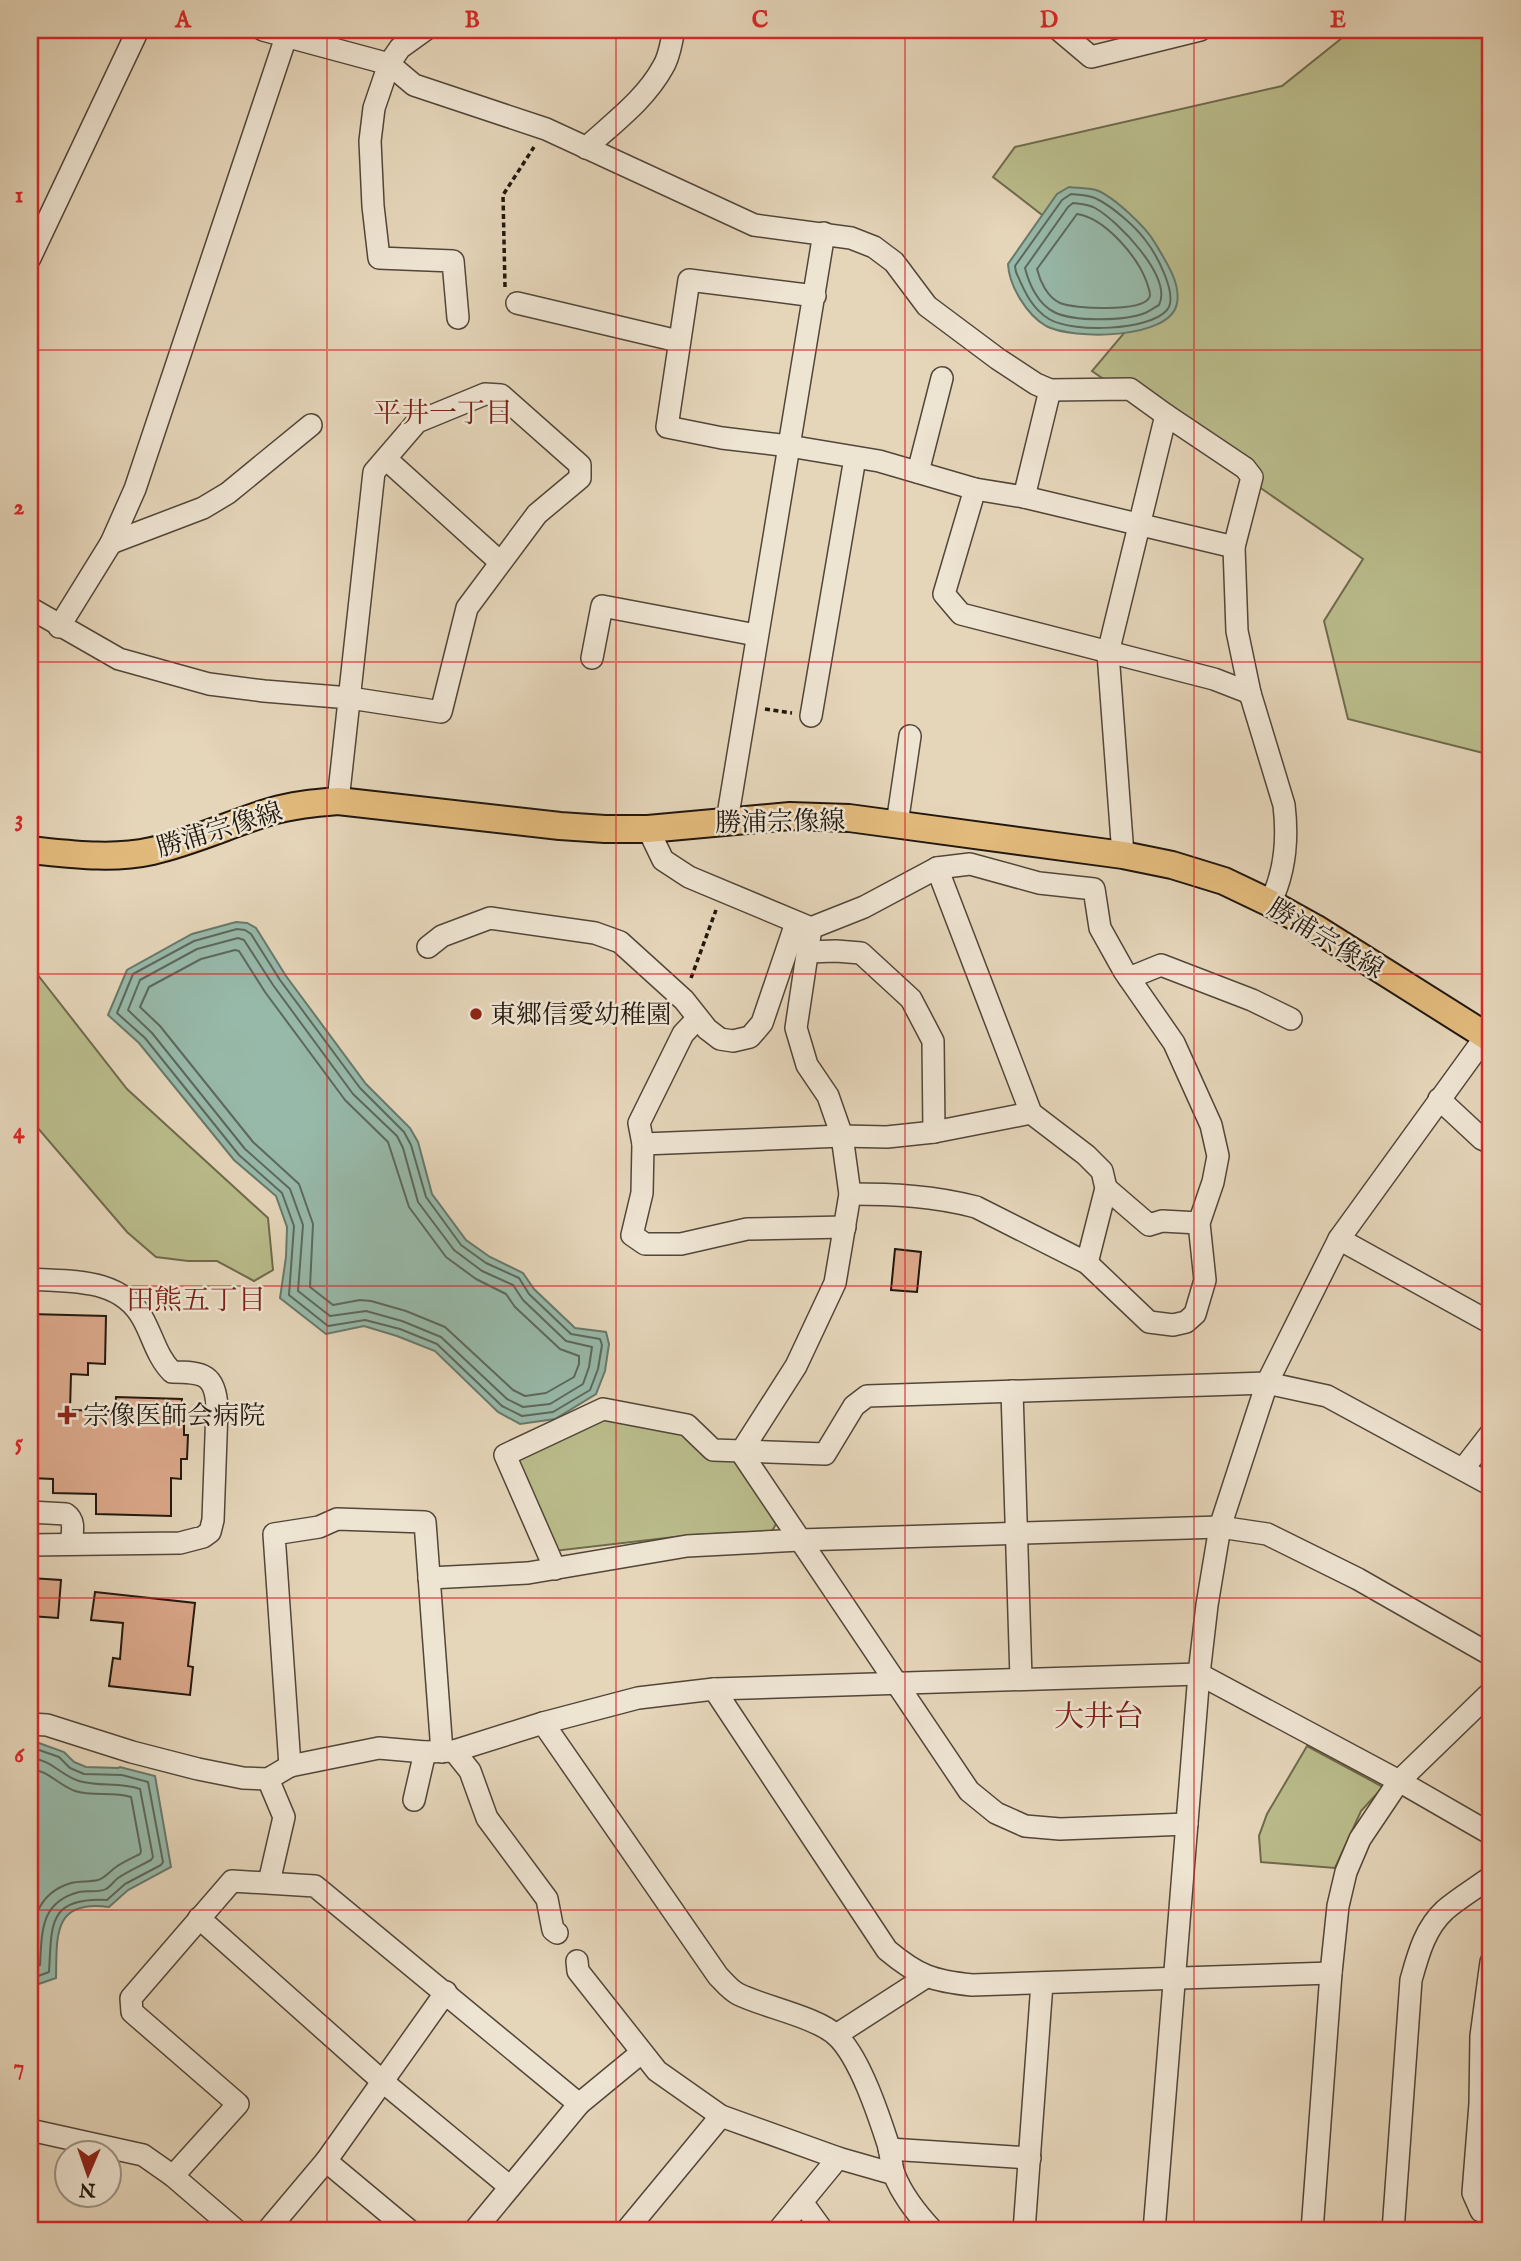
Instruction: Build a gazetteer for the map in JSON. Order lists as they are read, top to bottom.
{
  "streets": {
    "main road": ["勝浦宗像線"]
  },
  "districts": ["平井一丁目", "田熊五丁目", "大井台"],
  "places": {
    "other": ["東郷信愛幼稚園"],
    "health": ["宗像医師会病院"]
  },
  "north": "bottom",
  "grid": {
    "columns": [
      "A",
      "B",
      "C",
      "D",
      "E"
    ],
    "rows": [
      "1",
      "2",
      "3",
      "4",
      "5",
      "6",
      "7"
    ]
  }
}
